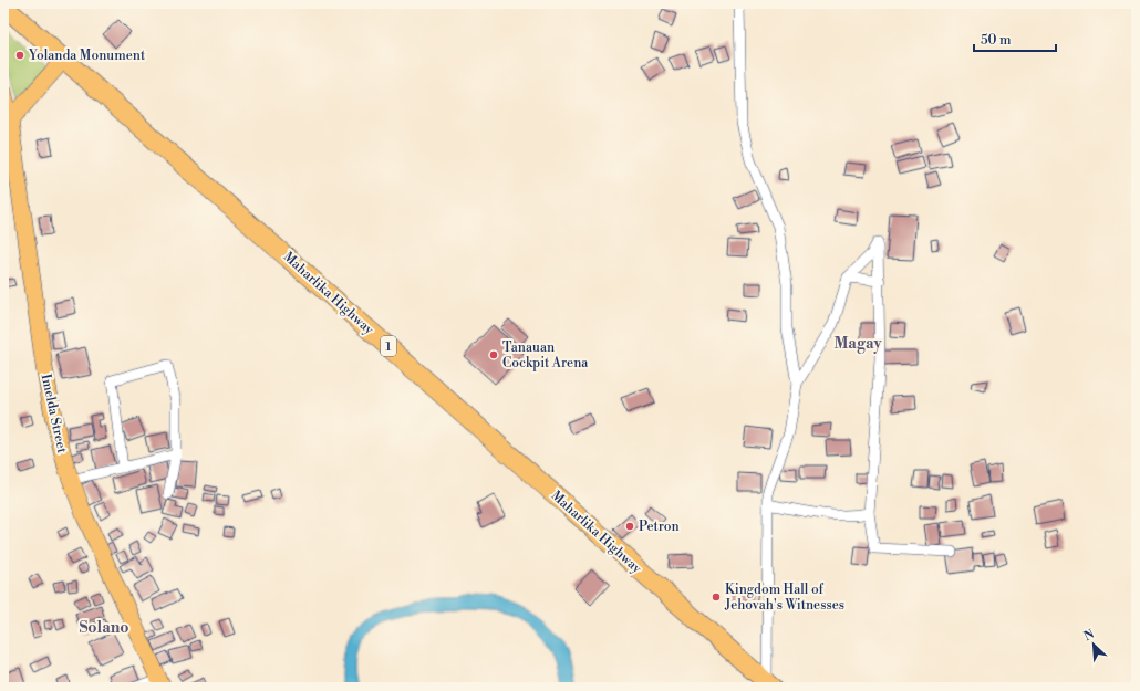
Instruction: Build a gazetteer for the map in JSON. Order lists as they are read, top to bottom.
{
  "streets": {
    "highway": ["Maharlika Highway", "1"],
    "main road": ["Imelda Street"]
  },
  "districts": ["Magay", "Solano"],
  "places": [
    "Yolanda Monument",
    "Tanauan Cockpit Arena",
    "Petron",
    "Kingdom Hall of Jehovah's Witnesses"
  ],
  "scale_bar": "50 m",
  "north": "top left"
}
